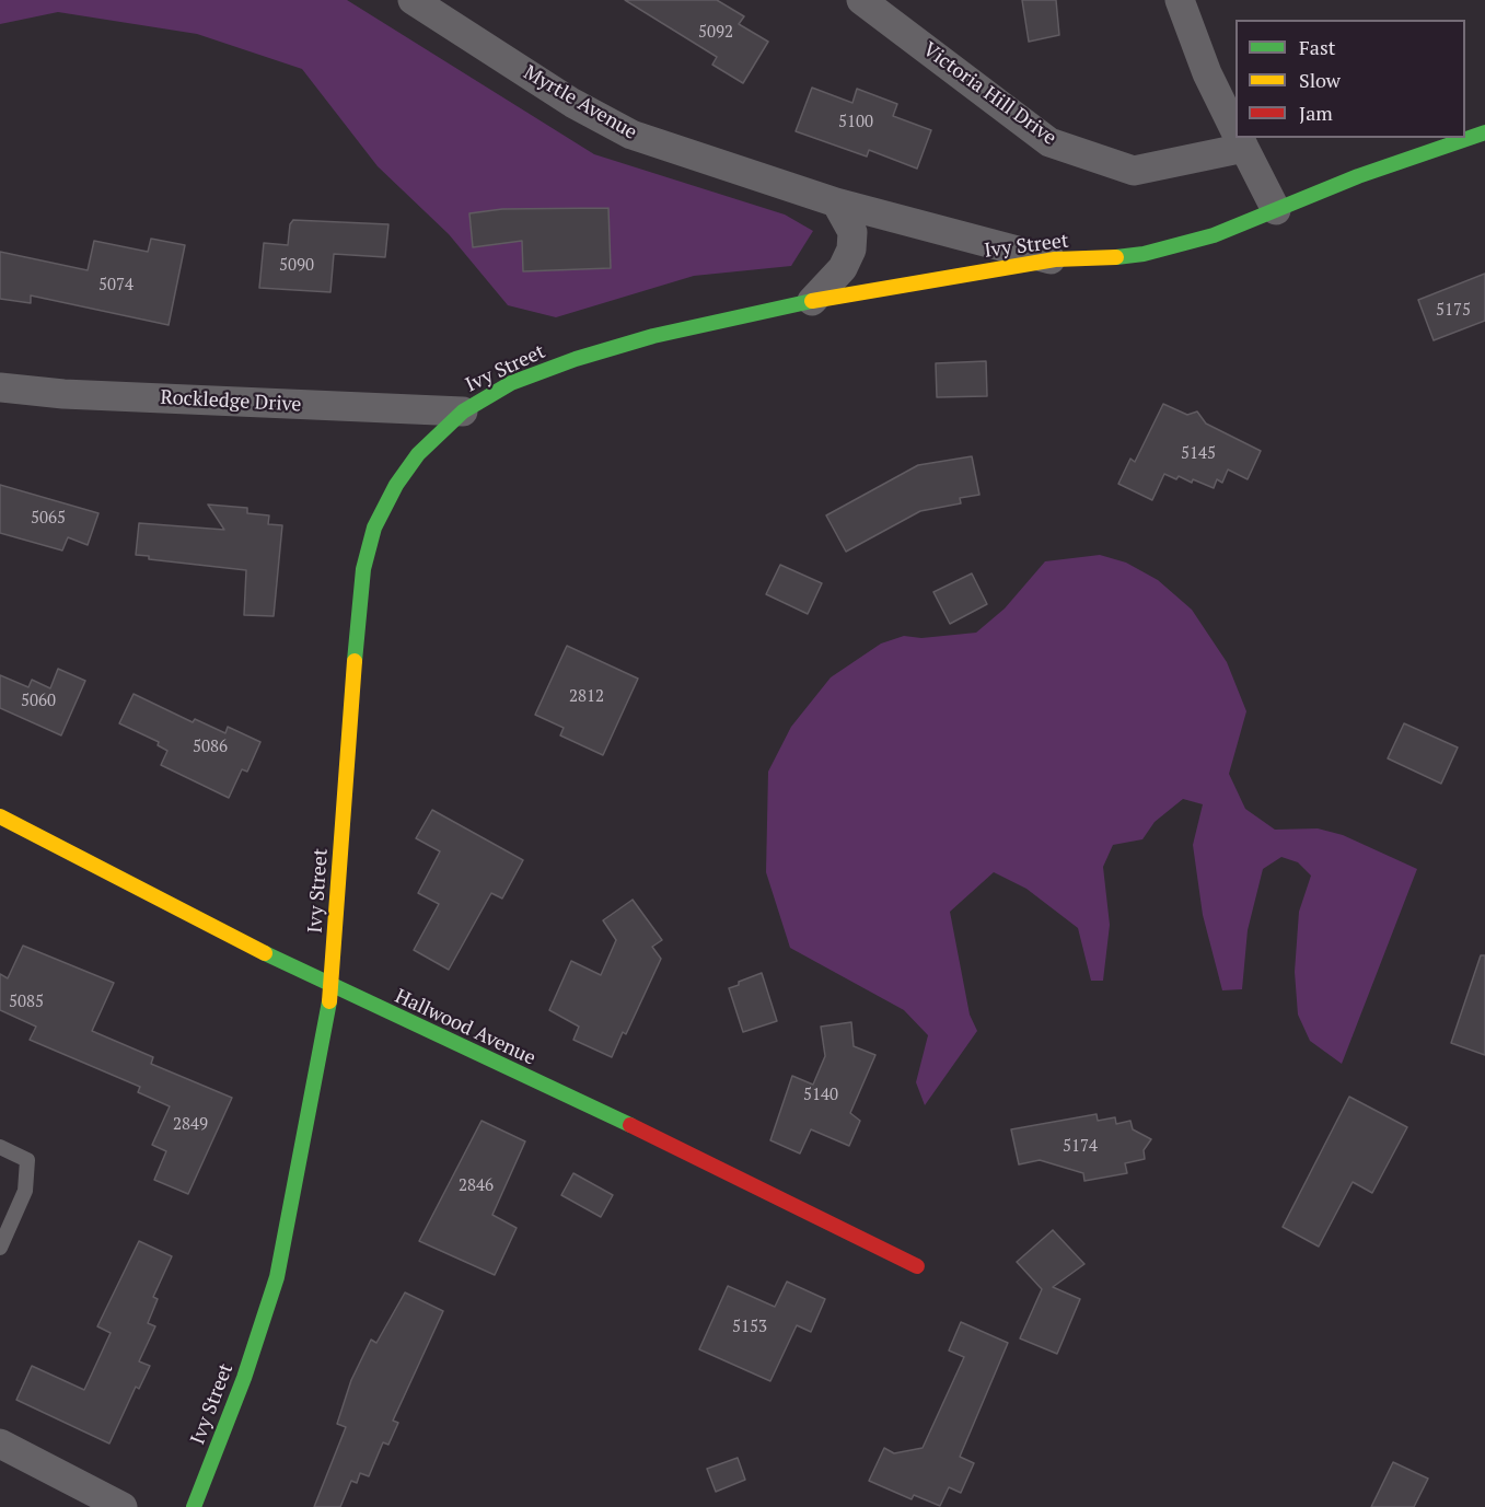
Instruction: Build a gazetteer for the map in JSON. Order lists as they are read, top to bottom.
{
  "streets": {
    "street": [
      "Victoria Hill Drive",
      "Myrtle Avenue",
      "Ivy Street",
      "Rockledge Drive",
      "Hallwood Avenue"
    ]
  },
  "crossings": [
    ["Myrtle Avenue", "Ivy Street"],
    ["Ivy Street", "Rockledge Drive"],
    ["Ivy Street", "Hallwood Avenue"]
  ],
  "house_numbers": [
    "5092",
    "5100",
    "5090",
    "5074",
    "5175",
    "5145",
    "5065",
    "2812",
    "5060",
    "5086",
    "5085",
    "5140",
    "2849",
    "5174",
    "2846",
    "5153"
  ],
  "legend": ["Fast", "Slow", "Jam"]
}
